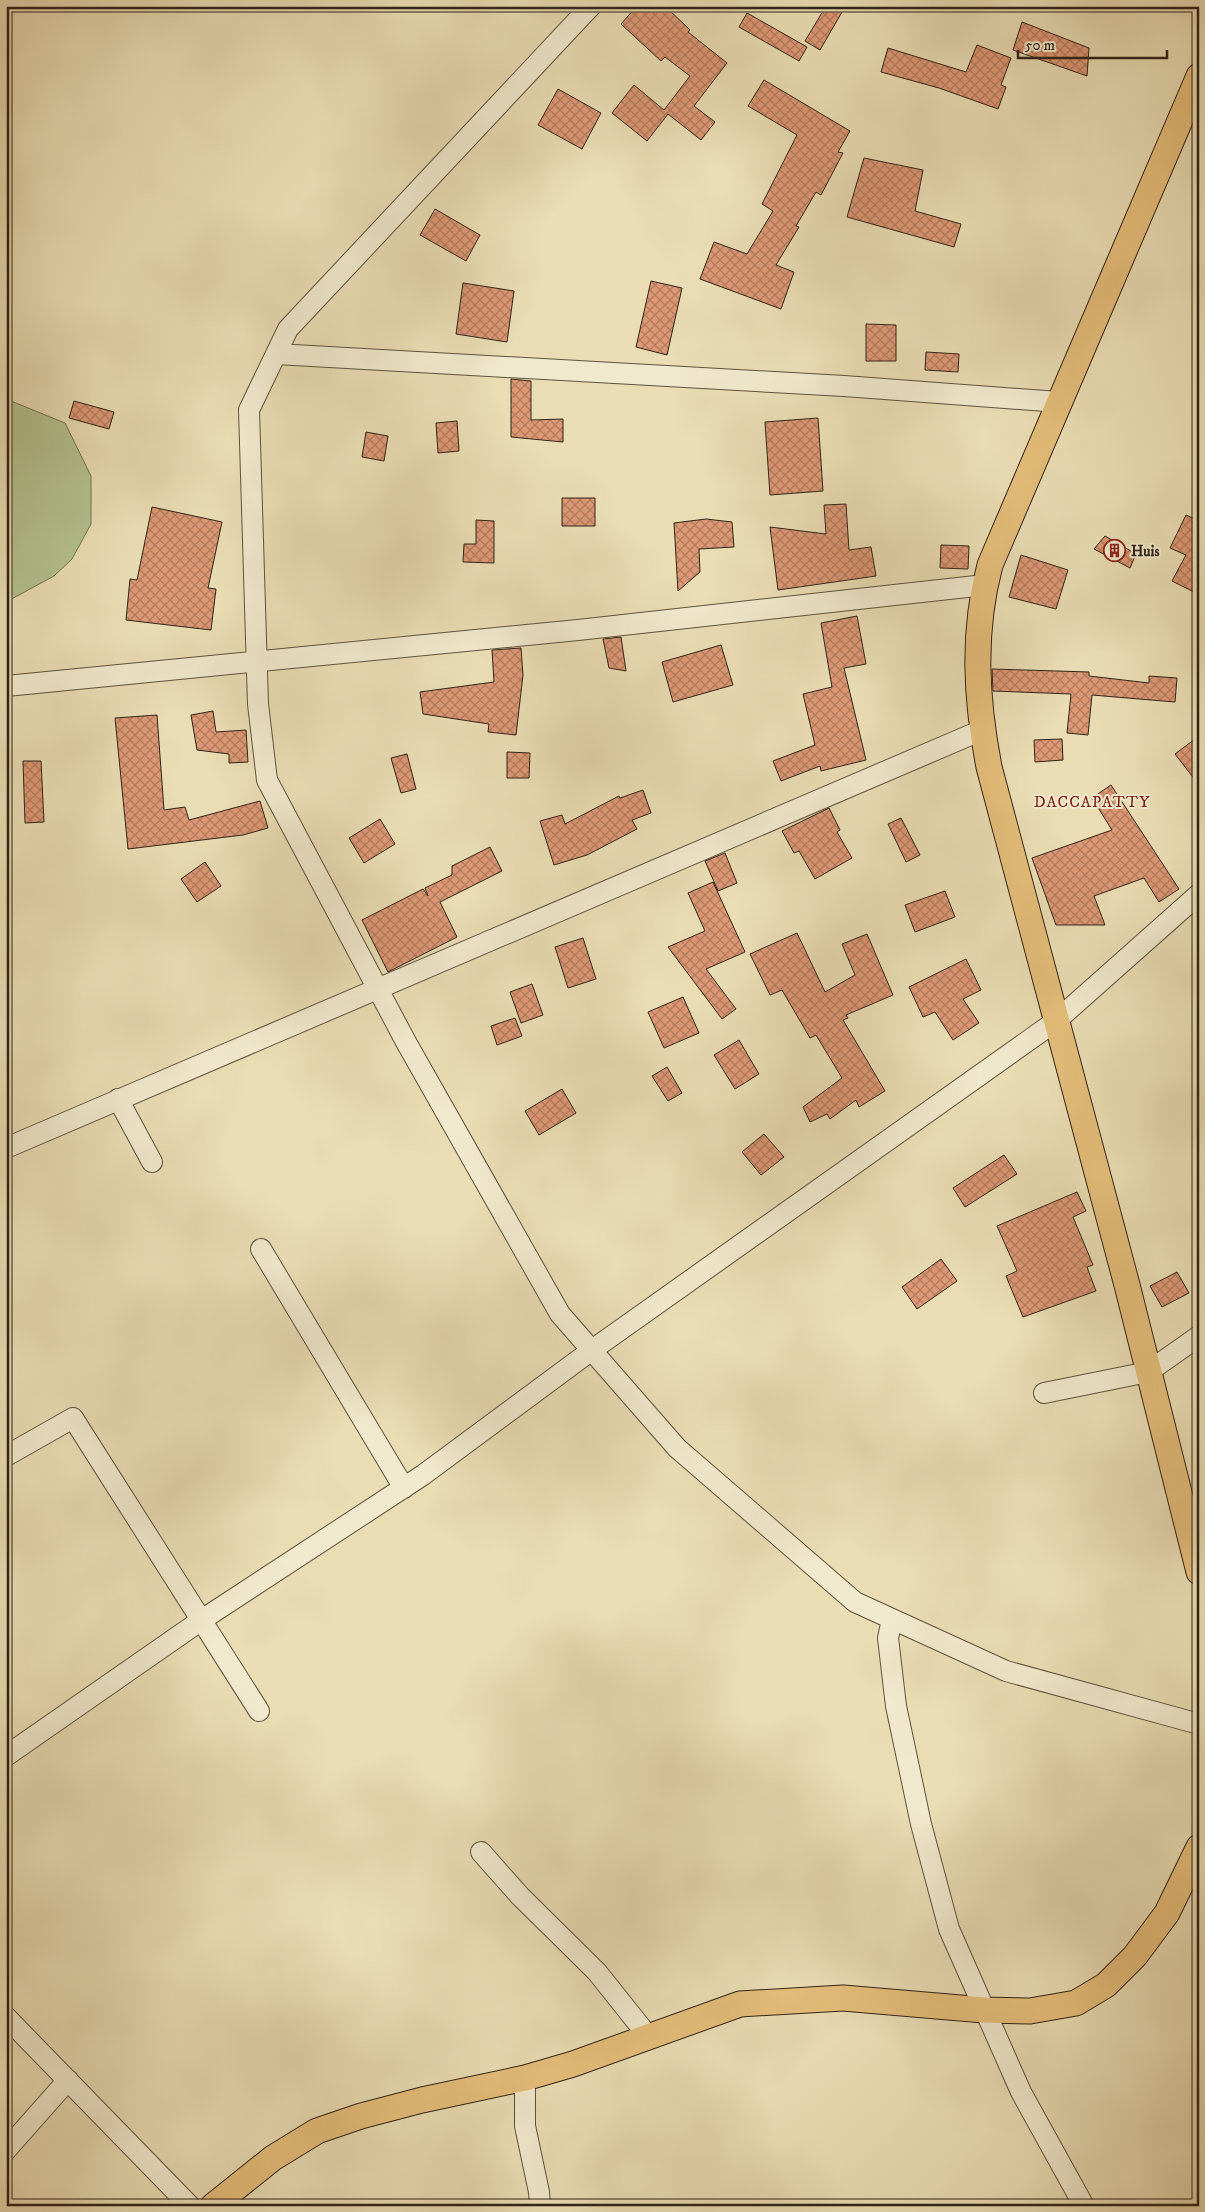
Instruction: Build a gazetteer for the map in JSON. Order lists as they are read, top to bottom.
{
  "districts": ["DACCAPATTY"],
  "places": {
    "building": ["Huis"]
  },
  "scale_bar": "50 m"
}
